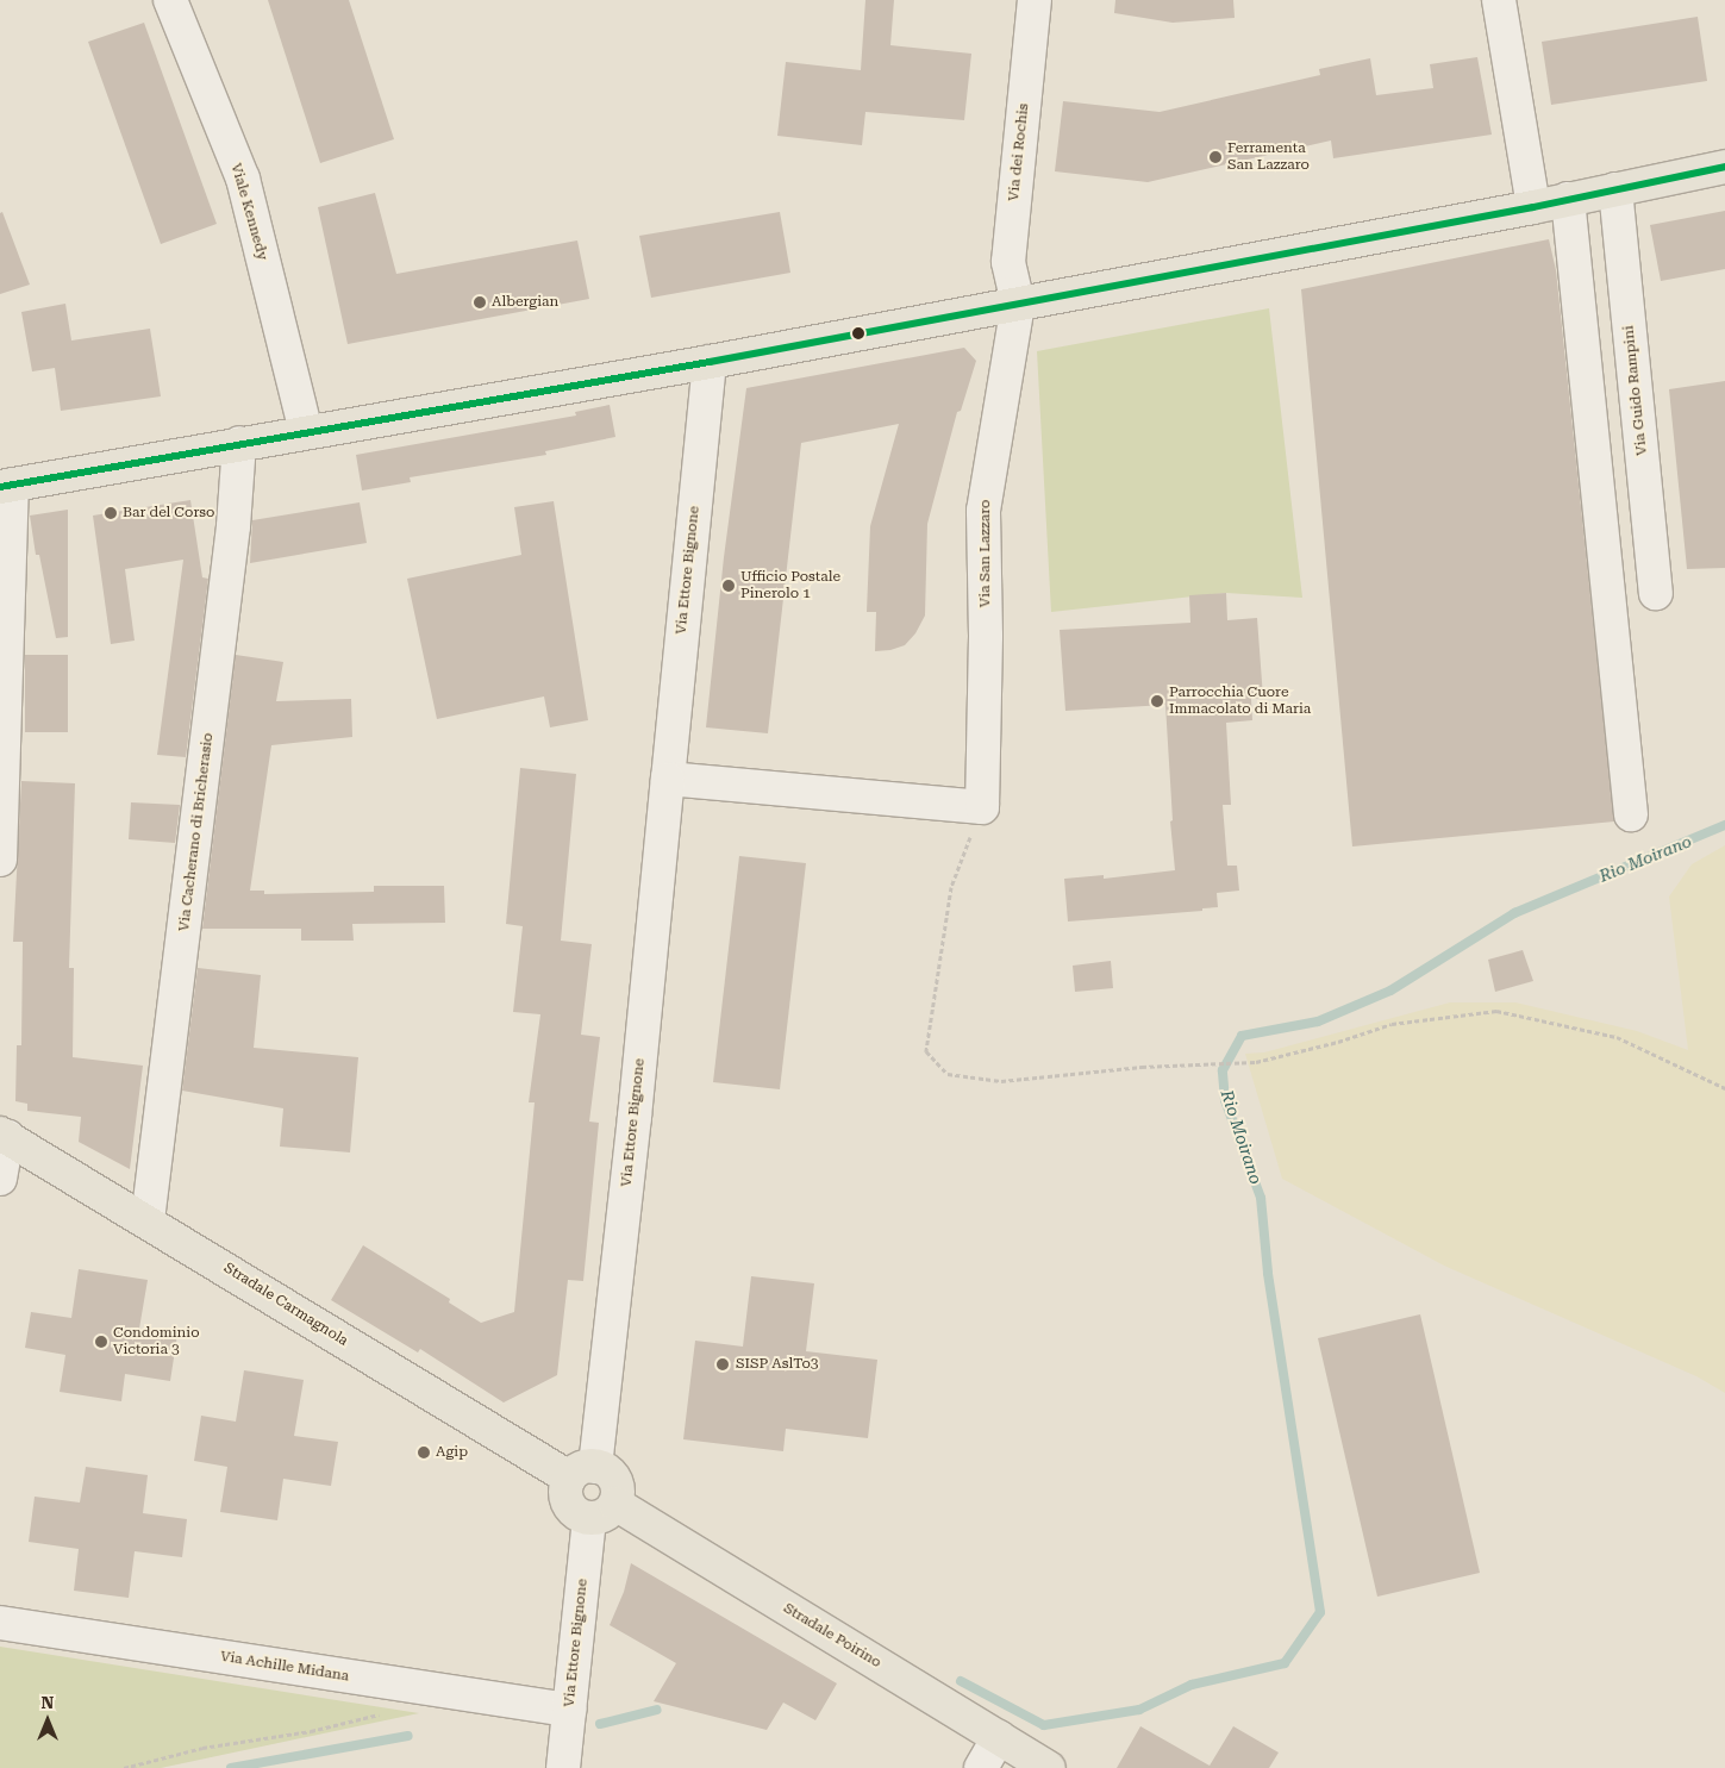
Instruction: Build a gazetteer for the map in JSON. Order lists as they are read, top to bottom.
{
  "streets": {
    "main road": ["Stradale Carmagnola", "Stradale Poirino"],
    "street": [
      "Via dei Rochis",
      "Viale Kennedy",
      "Via Guido Rampini",
      "Via San Lazzaro",
      "Via Ettore Bignone",
      "Via Cacherano di Bricherasio",
      "Via Achille Midana"
    ]
  },
  "crossings": [
    ["Via dei Rochis", "Via San Lazzaro"],
    ["Via Ettore Bignone", "Stradale Carmagnola"],
    ["Via Ettore Bignone", "Stradale Poirino"],
    ["Via Ettore Bignone", "Via Achille Midana"],
    ["Via Cacherano di Bricherasio", "Stradale Carmagnola"],
    ["Stradale Carmagnola", "Stradale Poirino"]
  ],
  "water": ["Rio Moirano"],
  "places": [
    "Ferramenta San Lazzaro",
    "Albergian",
    "Bar del Corso",
    "Ufficio Postale Pinerolo 1",
    "Parrocchia Cuore Immacolato di Maria",
    "Condominio Victoria 3",
    "SISP AslTo3",
    "Agip"
  ],
  "north": "top"
}
